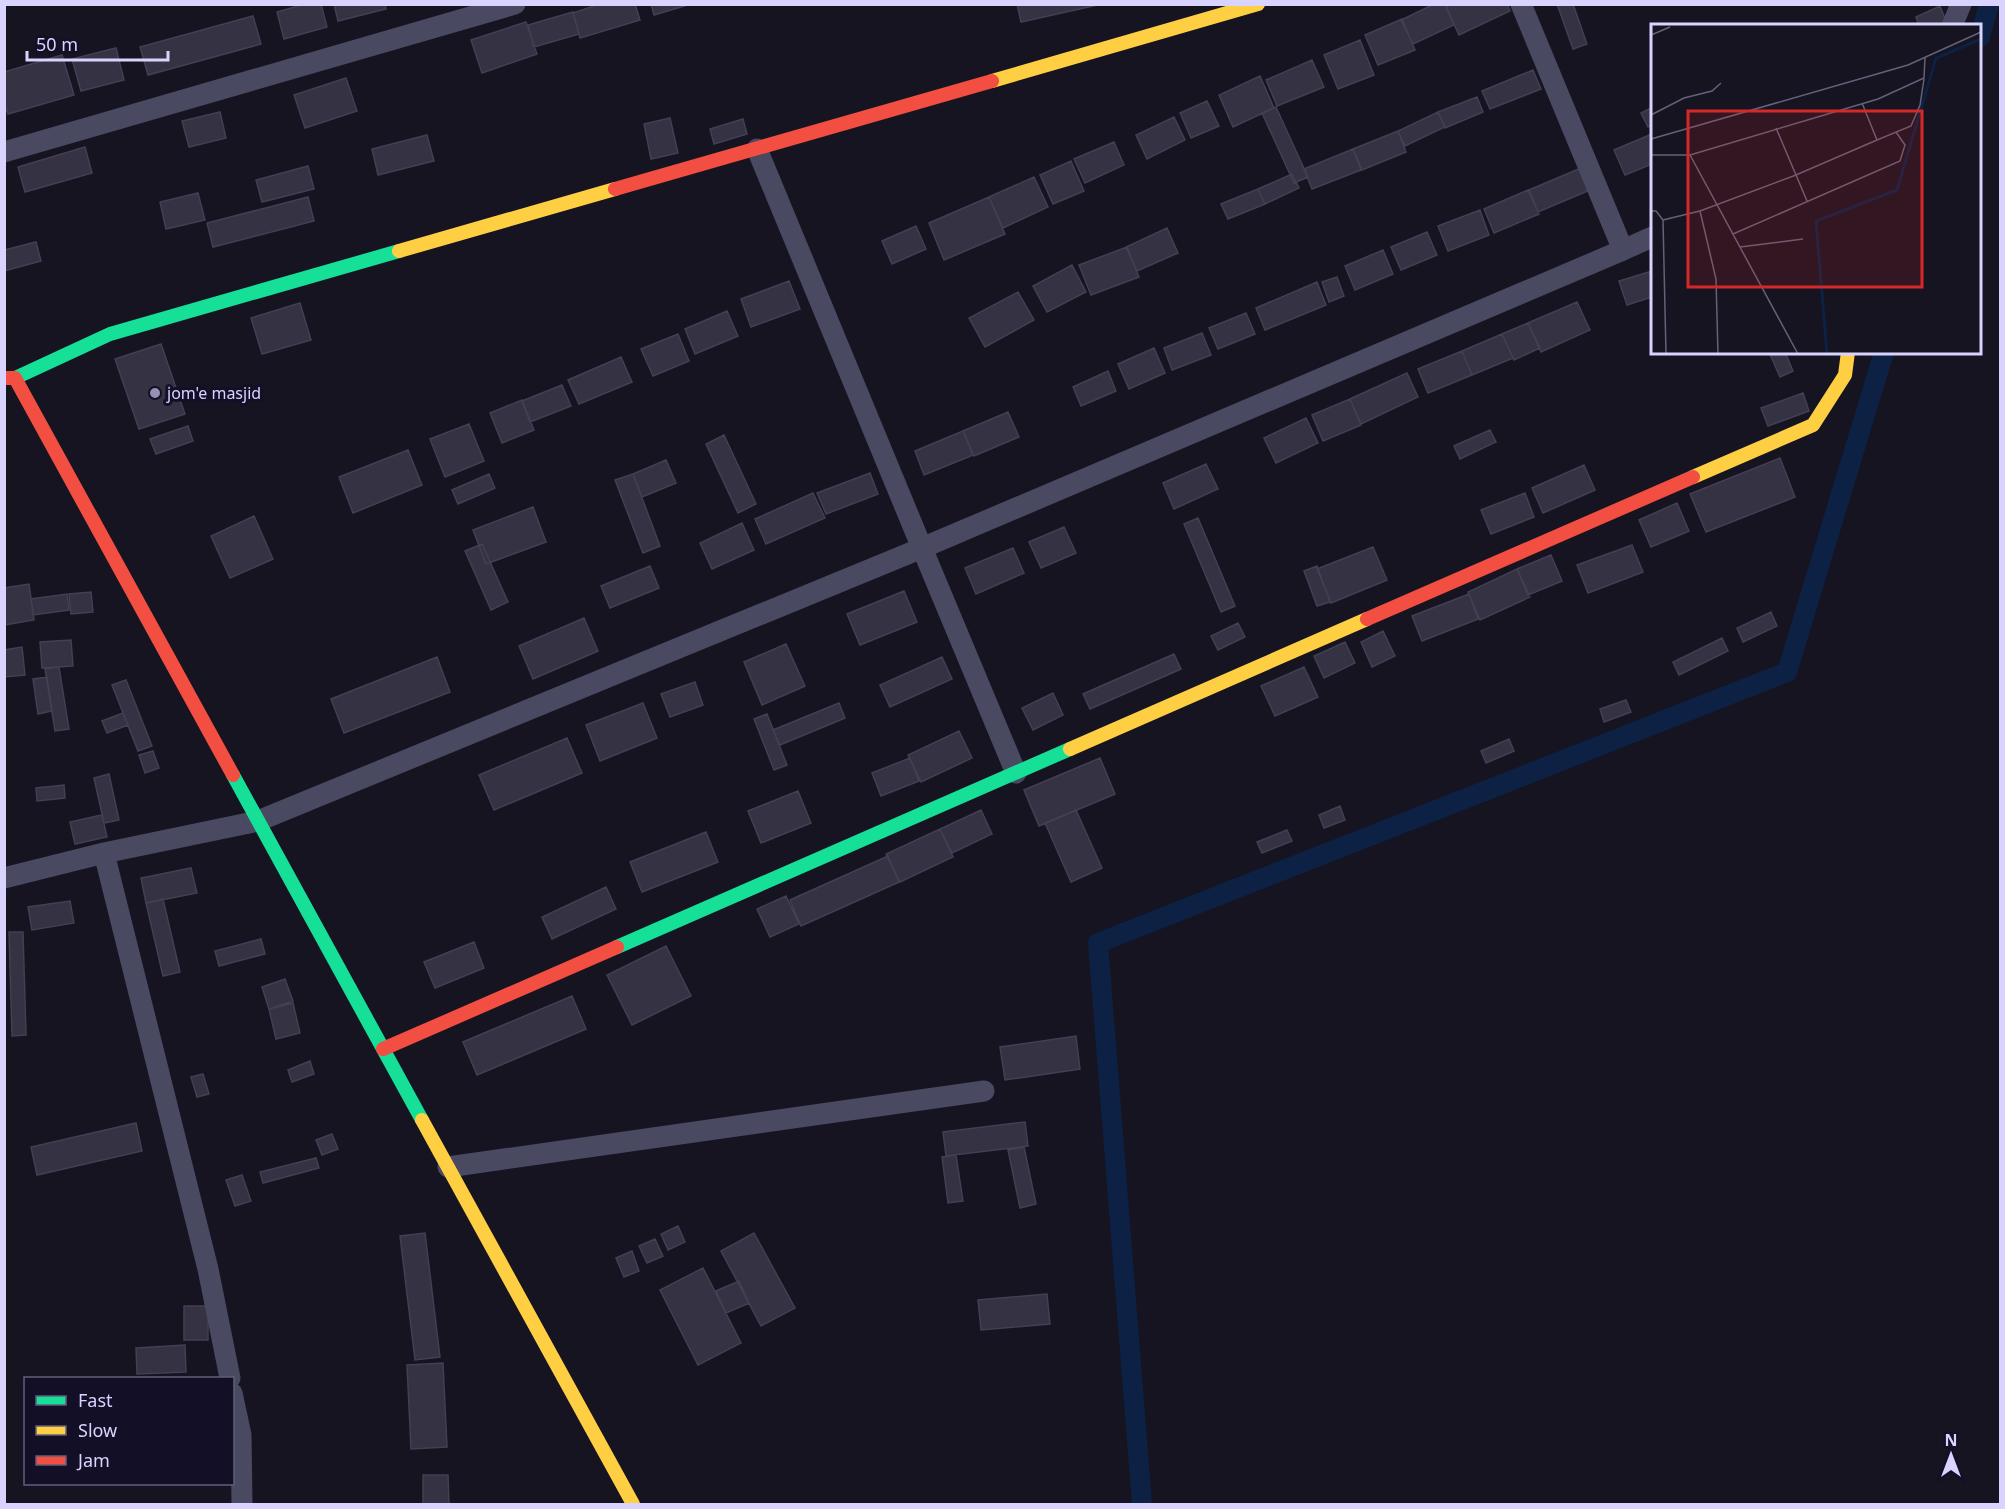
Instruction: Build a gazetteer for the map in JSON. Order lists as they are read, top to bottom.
{
  "places": ["jom'e masjid"],
  "legend": ["Fast", "Slow", "Jam"],
  "scale_bar": "50 m",
  "north": "top"
}
